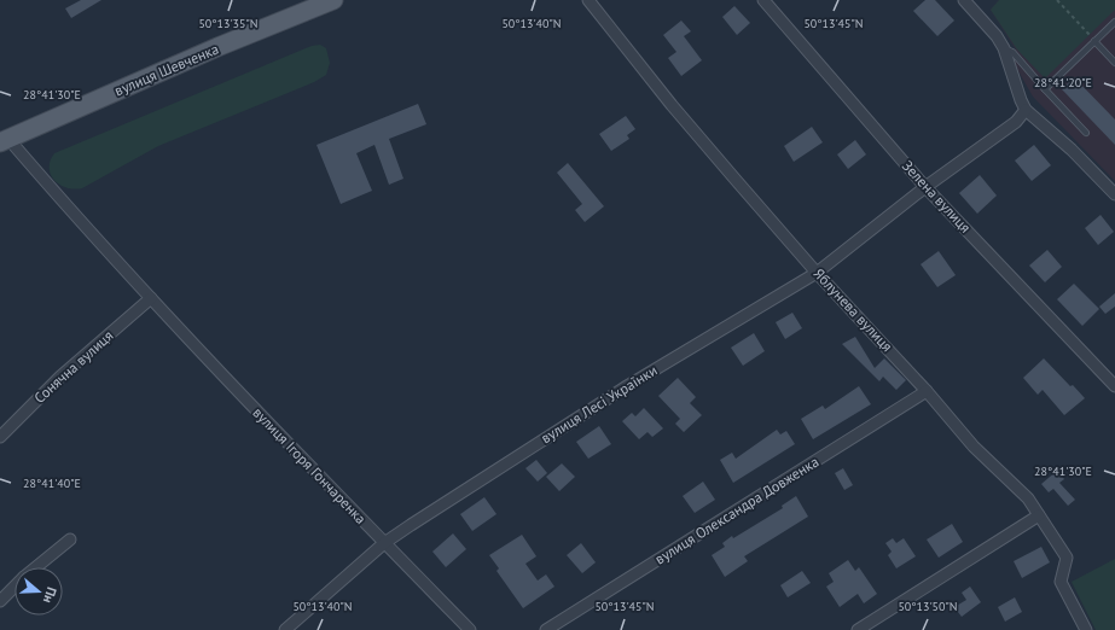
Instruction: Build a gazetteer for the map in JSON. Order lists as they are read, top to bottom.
{
  "streets": {
    "main road": ["вулиця Шевченка"],
    "street": [
      "Зелена вулиця",
      "Яблунева вулиця",
      "Сонячна вулиця",
      "вулиця Лесі Українки",
      "вулиця Ігоря Гончаренка",
      "вулиця Олександра Довженка"
    ]
  },
  "crossings": [
    ["вулиця Шевченка", "вулиця Ігоря Гончаренка"],
    ["Зелена вулиця", "вулиця Лесі Українки"],
    ["Яблунева вулиця", "вулиця Лесі Українки"],
    ["Яблунева вулиця", "вулиця Олександра Довженка"],
    ["Сонячна вулиця", "вулиця Ігоря Гончаренка"],
    ["вулиця Лесі Українки", "вулиця Ігоря Гончаренка"]
  ],
  "north": "right",
  "coordinates": [
    "50°13'35\"N",
    "50°13'40\"N",
    "50°13'45\"N",
    "28°41'20\"E",
    "28°41'30\"E",
    "28°41'40\"E",
    "50°13'50\"N"
  ]
}
